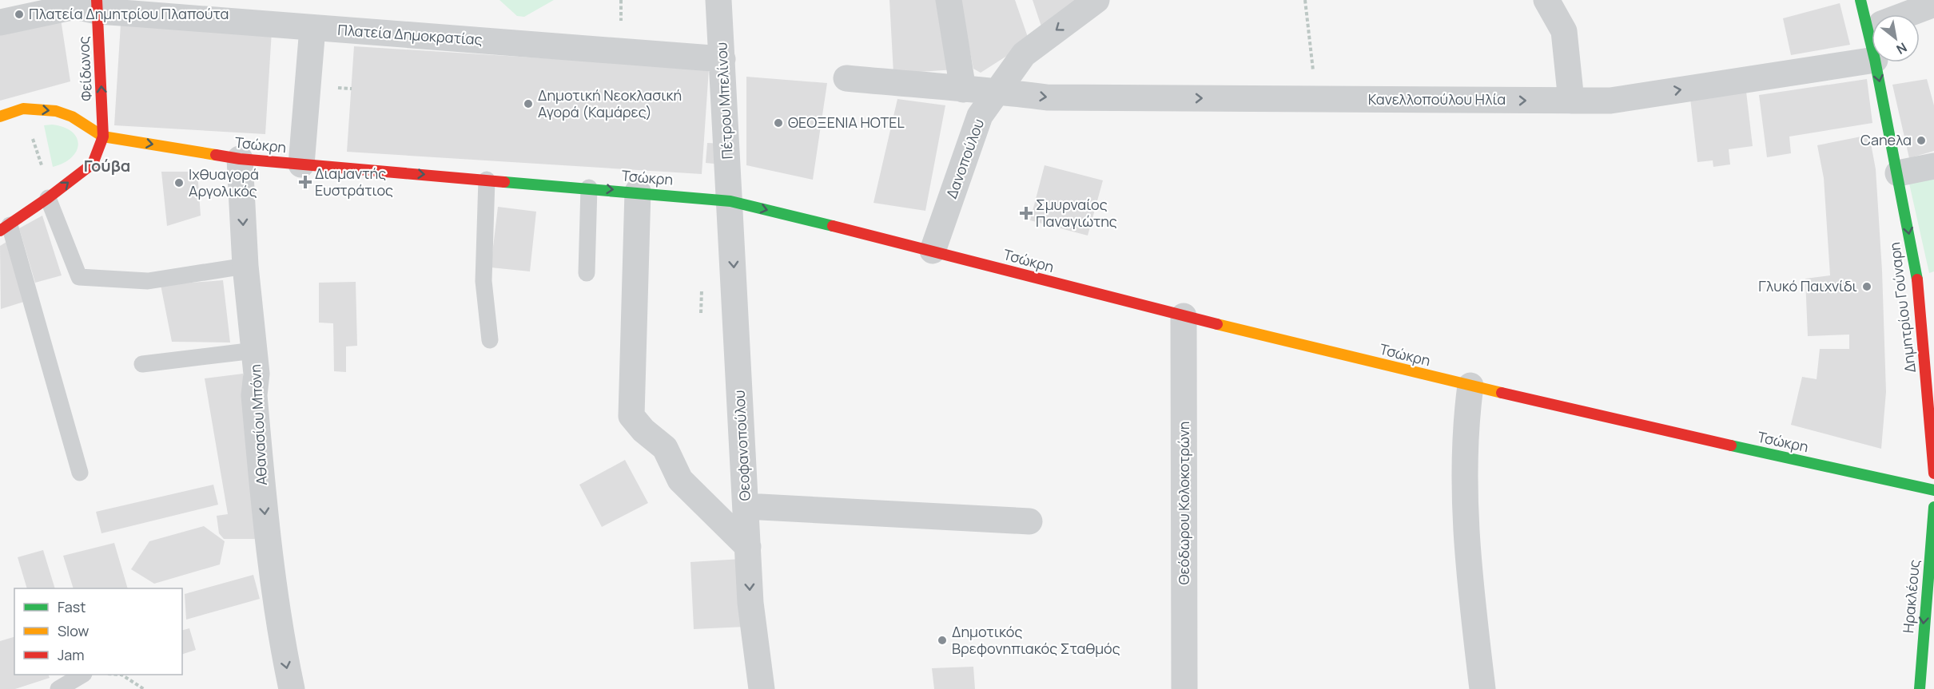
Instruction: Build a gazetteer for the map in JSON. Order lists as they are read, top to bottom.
{
  "streets": {
    "street": [
      "Πλατεία Δημοκρατίας",
      "Φείδωνος",
      "Κανελλοπούλου Ηλία",
      "Πέτρου Μπελίνου",
      "Τσώκρη",
      "Δανοπούλου",
      "Δημητρίου Γούναρη",
      "Αθανασίου Μπόνη",
      "Θεοφανοπούλου",
      "Θεόδωρου Κολοκοτρώνη",
      "Ηρακλέους"
    ]
  },
  "crossings": [
    ["Πλατεία Δημοκρατίας", "Φείδωνος"],
    ["Πλατεία Δημοκρατίας", "Πέτρου Μπελίνου"],
    ["Φείδωνος", "Τσώκρη"],
    ["Κανελλοπούλου Ηλία", "Δανοπούλου"],
    ["Πέτρου Μπελίνου", "Τσώκρη"],
    ["Πέτρου Μπελίνου", "Θεοφανοπούλου"],
    ["Τσώκρη", "Δανοπούλου"],
    ["Τσώκρη", "Αθανασίου Μπόνη"],
    ["Τσώκρη", "Θεοφανοπούλου"],
    ["Τσώκρη", "Θεόδωρου Κολοκοτρώνη"]
  ],
  "one_way": [
    "Φείδωνος",
    "Κανελλοπούλου Ηλία",
    "Δανοπούλου",
    "Δημητρίου Γούναρη",
    "Αθανασίου Μπόνη",
    "Θεοφανοπούλου",
    "Ηρακλέους"
  ],
  "districts": ["Γούβα"],
  "places": {
    "other": [
      "Πλατεία Δημητρίου Πλαπούτα",
      "Δημοτική Νεοκλασική Αγορά (Καμάρες)",
      "ΘΕΟΞΕΝΙΑ HOTEL",
      "Caneλα",
      "Ιχθυαγορά Αργολικός",
      "Γλυκό Παιχνίδι",
      "Δημοτικός Βρεφονηπιακός Σταθμός"
    ],
    "health": ["Διαμαντής Ευστράτιος", "Σμυρναίος Παναγιώτης"]
  },
  "legend": ["Fast", "Slow", "Jam"],
  "north": "bottom right"
}
